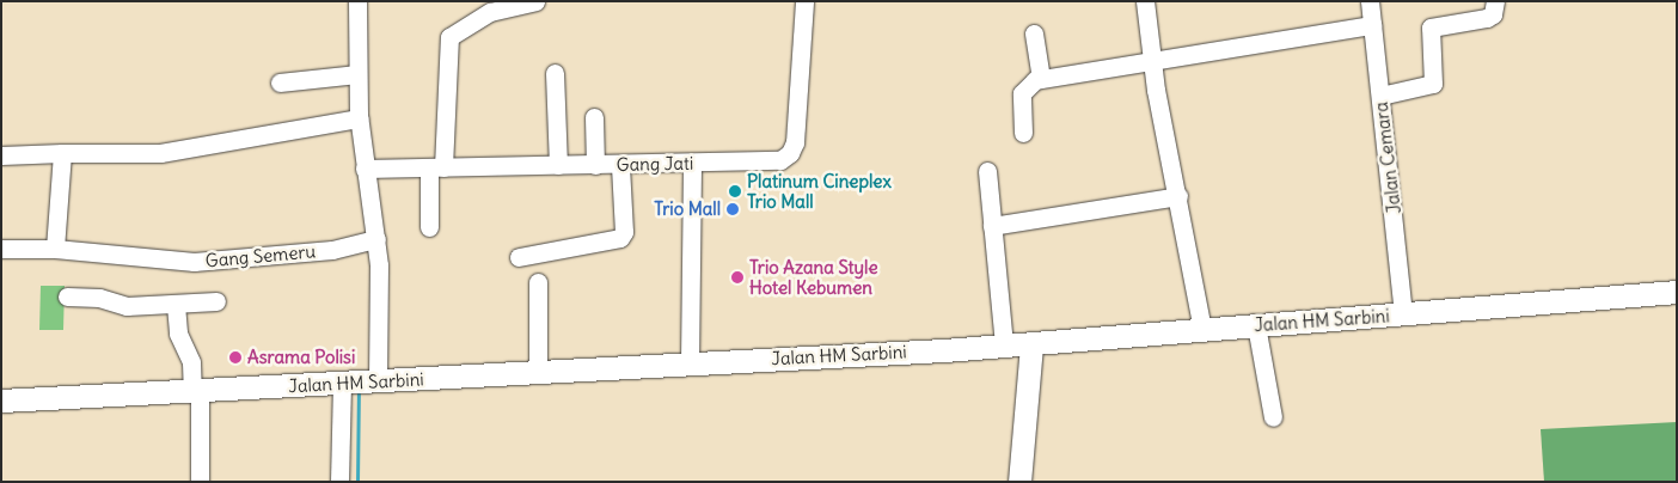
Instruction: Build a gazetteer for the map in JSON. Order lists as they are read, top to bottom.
{
  "streets": {
    "main road": ["Jalan HM Sarbini"],
    "street": ["Jalan Cemara", "Gang Jati", "Gang Semeru"]
  },
  "crossings": [
    ["Jalan Cemara", "Jalan HM Sarbini"]
  ],
  "places": [
    "Platinum Cineplex Trio Mall",
    "Trio Mall",
    "Trio Azana Style Hotel Kebumen",
    "Asrama Polisi"
  ]
}
